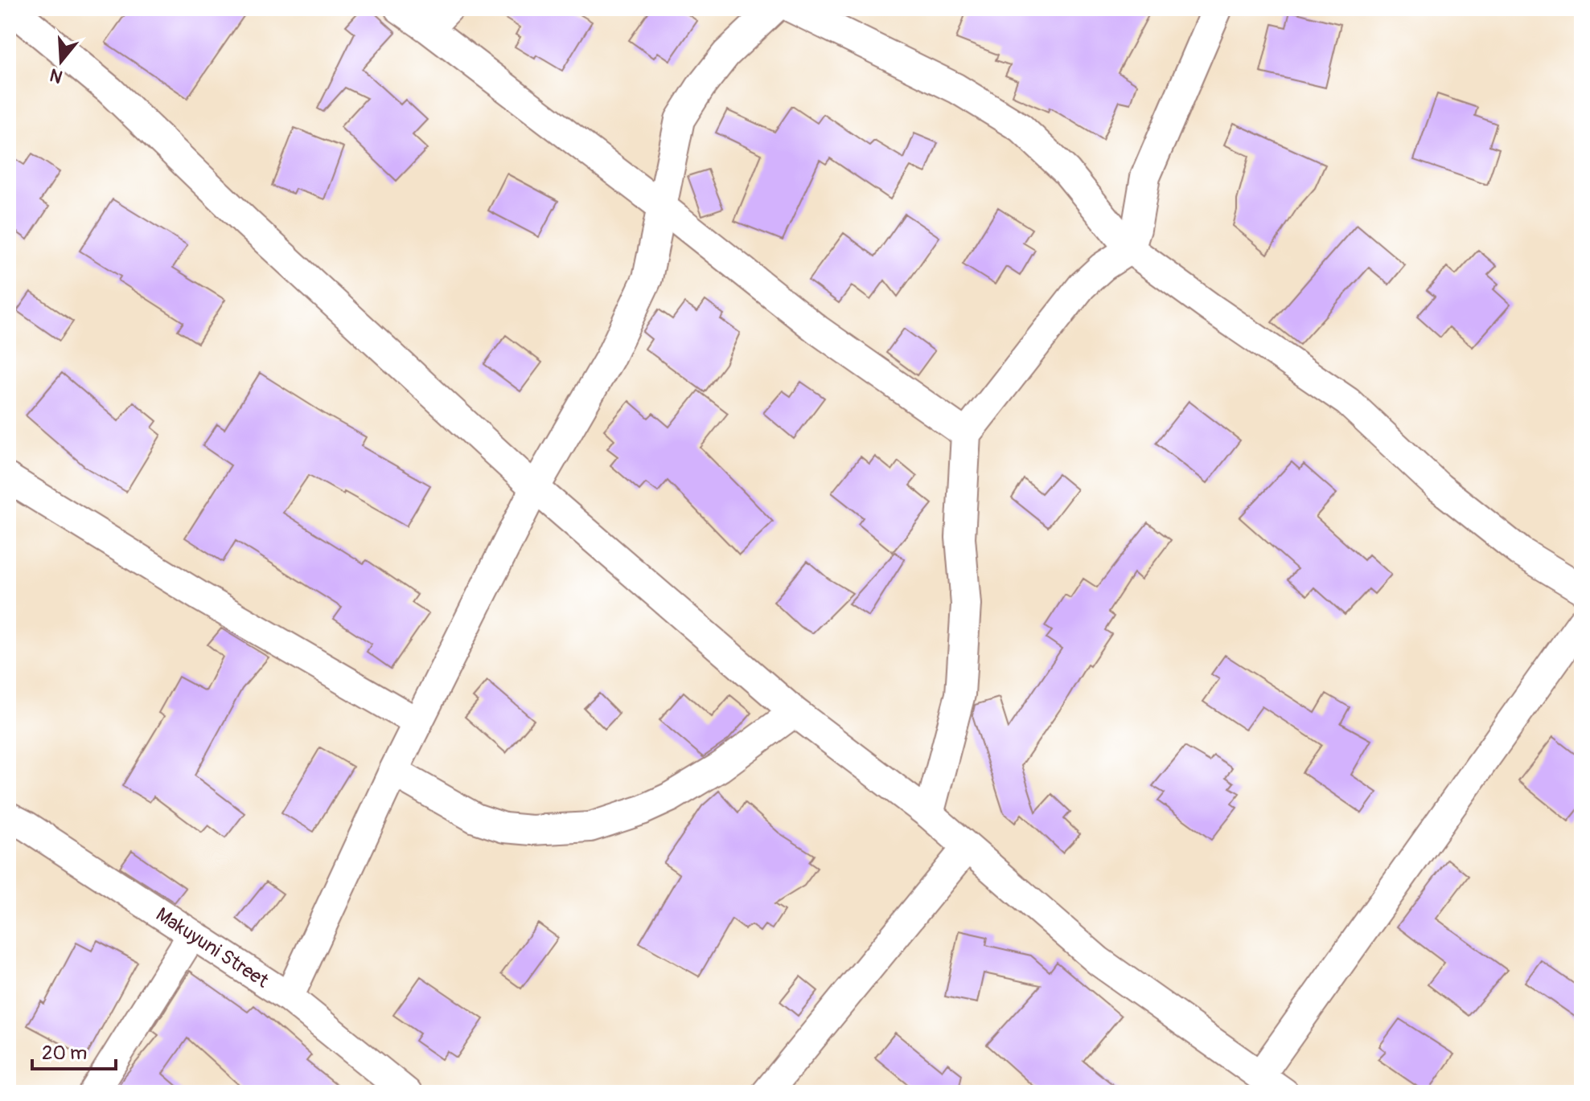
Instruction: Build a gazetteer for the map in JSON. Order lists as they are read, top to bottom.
{
  "streets": {
    "street": ["Makuyuni Street"]
  },
  "scale_bar": "20 m",
  "north": "bottom"
}
